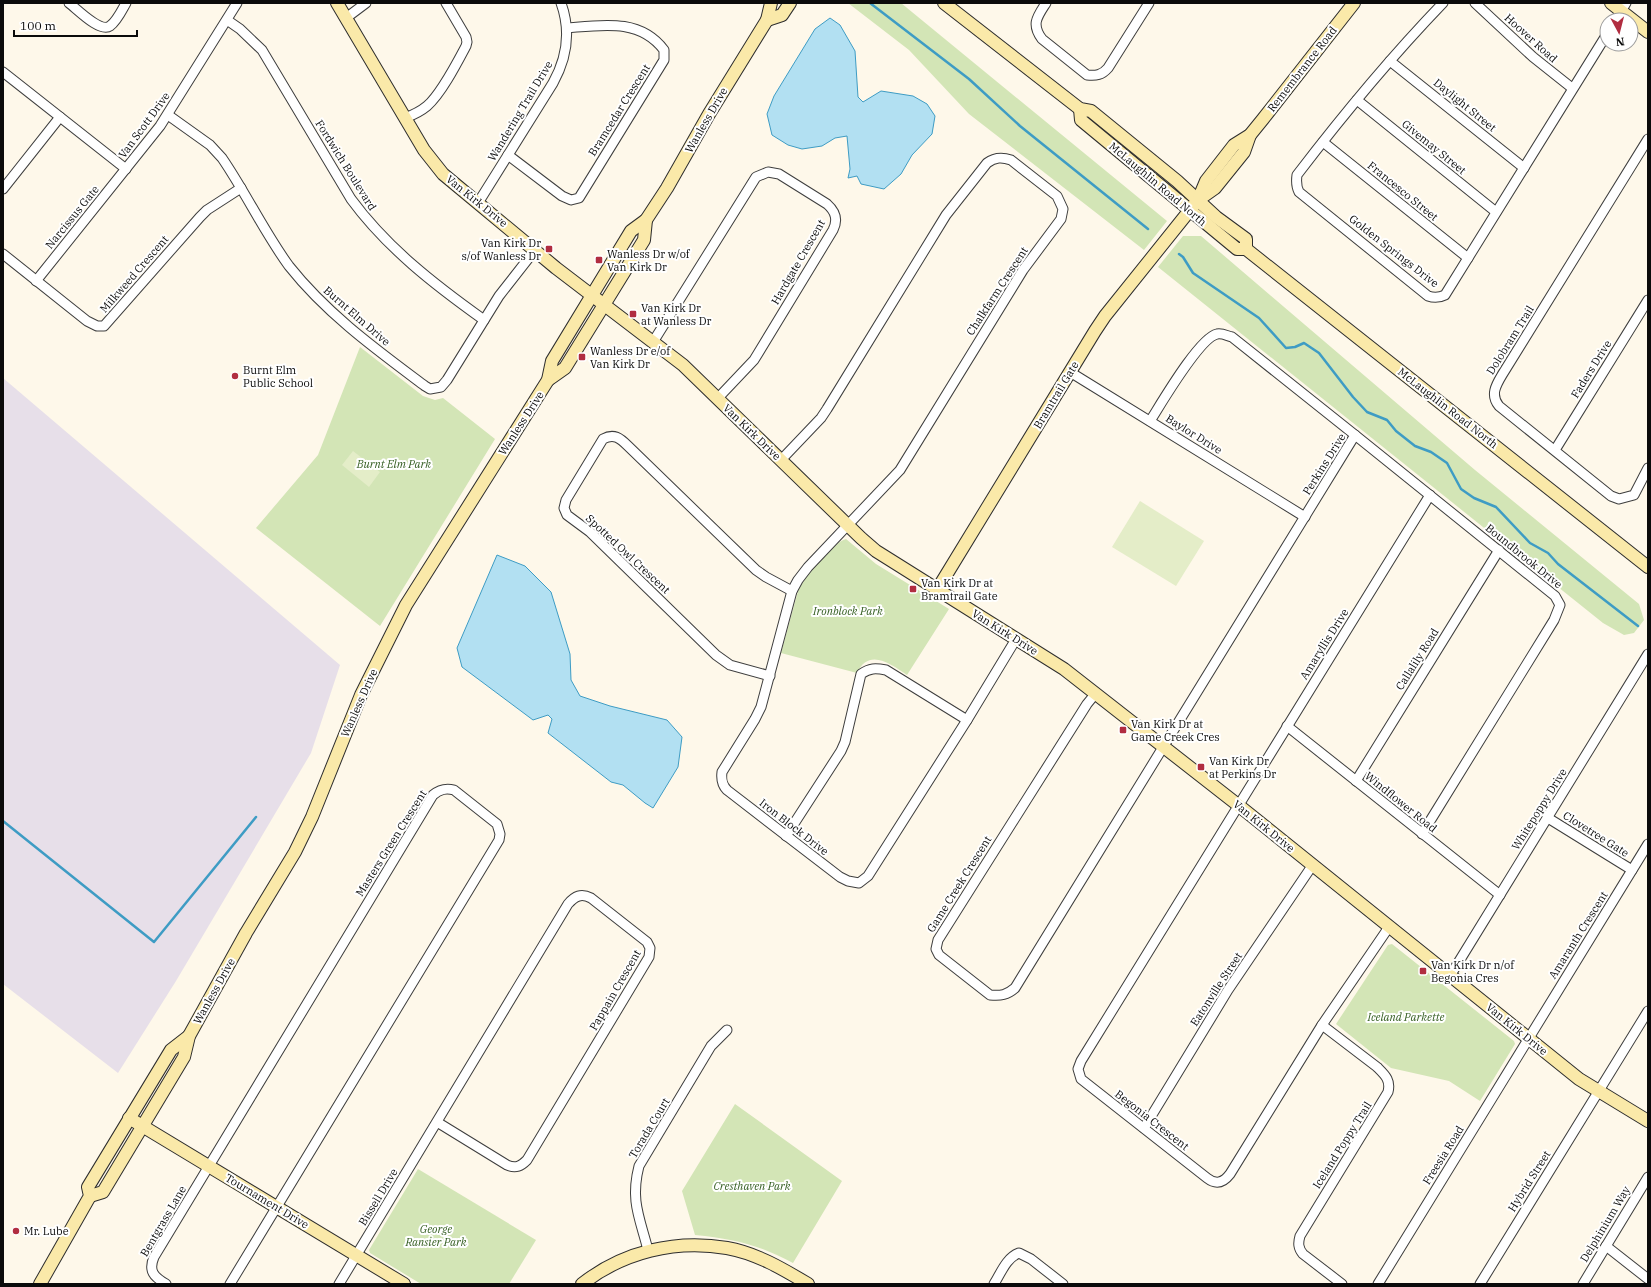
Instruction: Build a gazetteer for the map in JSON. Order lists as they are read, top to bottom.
{
  "streets": {
    "street": [
      "Hoover Road",
      "Remembrance Road",
      "Daylight Street",
      "Bramcedar Crescent",
      "Wandering Trail Drive",
      "Wanless Drive",
      "Van Scott Drive",
      "Givemay Street",
      "Fordwich Boulevard",
      "McLaughlin Road North",
      "Francesco Street",
      "Van Kirk Drive",
      "Narcissus Gate",
      "Golden Springs Drive",
      "Hardgate Crescent",
      "Milkweed Crescent",
      "Chalkfarm Crescent",
      "Burnt Elm Drive",
      "Dolobram Trail",
      "Faders Drive",
      "Bramtrail Gate",
      "Baylor Drive",
      "Perkins Drive",
      "Spotted Owl Crescent",
      "Boundbrook Drive",
      "Amaryllis Drive",
      "Callalily Road",
      "Windflower Road",
      "Whitepoppy Drive",
      "Iron Block Drive",
      "Clovetree Gate",
      "Masters Green Crescent",
      "Game Creek Crescent",
      "Amaranth Crescent",
      "Eatonville Street",
      "Pappain Crescent",
      "Begonia Crescent",
      "Torada Court",
      "Iceland Poppy Trail",
      "Freesia Road",
      "Hybrid Street",
      "Bissell Drive",
      "Tournament Drive",
      "Bentgrass Lane",
      "Delphinium Way"
    ]
  },
  "crossings": [
    ["Hoover Road", "Golden Springs Drive"],
    ["Remembrance Road", "McLaughlin Road North"],
    ["Remembrance Road", "Bramtrail Gate"],
    ["Daylight Street", "Golden Springs Drive"],
    ["Bramcedar Crescent", "Wandering Trail Drive"],
    ["Wandering Trail Drive", "Van Kirk Drive"],
    ["Wanless Drive", "Van Kirk Drive"],
    ["Wanless Drive", "Tournament Drive"],
    ["Van Scott Drive", "Fordwich Boulevard"],
    ["Van Scott Drive", "Narcissus Gate"],
    ["Van Scott Drive", "Burnt Elm Drive"],
    ["Givemay Street", "Golden Springs Drive"],
    ["Fordwich Boulevard", "Burnt Elm Drive"],
    ["McLaughlin Road North", "Bramtrail Gate"],
    ["Francesco Street", "Golden Springs Drive"],
    ["Van Kirk Drive", "Hardgate Crescent"],
    ["Van Kirk Drive", "Chalkfarm Crescent"],
    ["Van Kirk Drive", "Burnt Elm Drive"],
    ["Van Kirk Drive", "Bramtrail Gate"],
    ["Van Kirk Drive", "Perkins Drive"],
    ["Van Kirk Drive", "Amaryllis Drive"],
    ["Van Kirk Drive", "Whitepoppy Drive"],
    ["Van Kirk Drive", "Iron Block Drive"],
    ["Van Kirk Drive", "Game Creek Crescent"],
    ["Van Kirk Drive", "Amaranth Crescent"],
    ["Van Kirk Drive", "Eatonville Street"],
    ["Van Kirk Drive", "Begonia Crescent"],
    ["Van Kirk Drive", "Freesia Road"],
    ["Van Kirk Drive", "Hybrid Street"],
    ["Narcissus Gate", "Milkweed Crescent"],
    ["Milkweed Crescent", "Burnt Elm Drive"],
    ["Chalkfarm Crescent", "Iron Block Drive"],
    ["Dolobram Trail", "Faders Drive"],
    ["Bramtrail Gate", "Baylor Drive"],
    ["Baylor Drive", "Perkins Drive"],
    ["Perkins Drive", "Boundbrook Drive"],
    ["Perkins Drive", "Game Creek Crescent"],
    ["Spotted Owl Crescent", "Iron Block Drive"],
    ["Boundbrook Drive", "Amaryllis Drive"],
    ["Boundbrook Drive", "Callalily Road"],
    ["Boundbrook Drive", "Windflower Road"],
    ["Amaryllis Drive", "Windflower Road"],
    ["Amaryllis Drive", "Begonia Crescent"],
    ["Callalily Road", "Windflower Road"],
    ["Windflower Road", "Whitepoppy Drive"],
    ["Whitepoppy Drive", "Clovetree Gate"],
    ["Clovetree Gate", "Amaranth Crescent"],
    ["Masters Green Crescent", "Tournament Drive"],
    ["Masters Green Crescent", "Bentgrass Lane"],
    ["Amaranth Crescent", "Freesia Road"],
    ["Eatonville Street", "Begonia Crescent"],
    ["Pappain Crescent", "Bissell Drive"],
    ["Begonia Crescent", "Iceland Poppy Trail"],
    ["Bissell Drive", "Tournament Drive"],
    ["Tournament Drive", "Bentgrass Lane"]
  ],
  "parks": [
    "Burnt Elm Park",
    "Ironblock Park",
    "Iceland Parkette",
    "Cresthaven Park",
    "George Ransier Park"
  ],
  "places": {
    "transit": [
      "Van Kirk Dr s/of Wanless Dr",
      "Wanless Dr w/of Van Kirk Dr",
      "Van Kirk Dr at Wanless Dr",
      "Wanless Dr e/of Van Kirk Dr",
      "Van Kirk Dr at Bramtrail Gate",
      "Van Kirk Dr at Game Creek Cres",
      "Van Kirk Dr at Perkins Dr",
      "Van Kirk Dr n/of Begonia Cres"
    ],
    "other": ["Burnt Elm Public School", "Mr. Lube"]
  },
  "scale_bar": "100 m",
  "north": "bottom"
}
